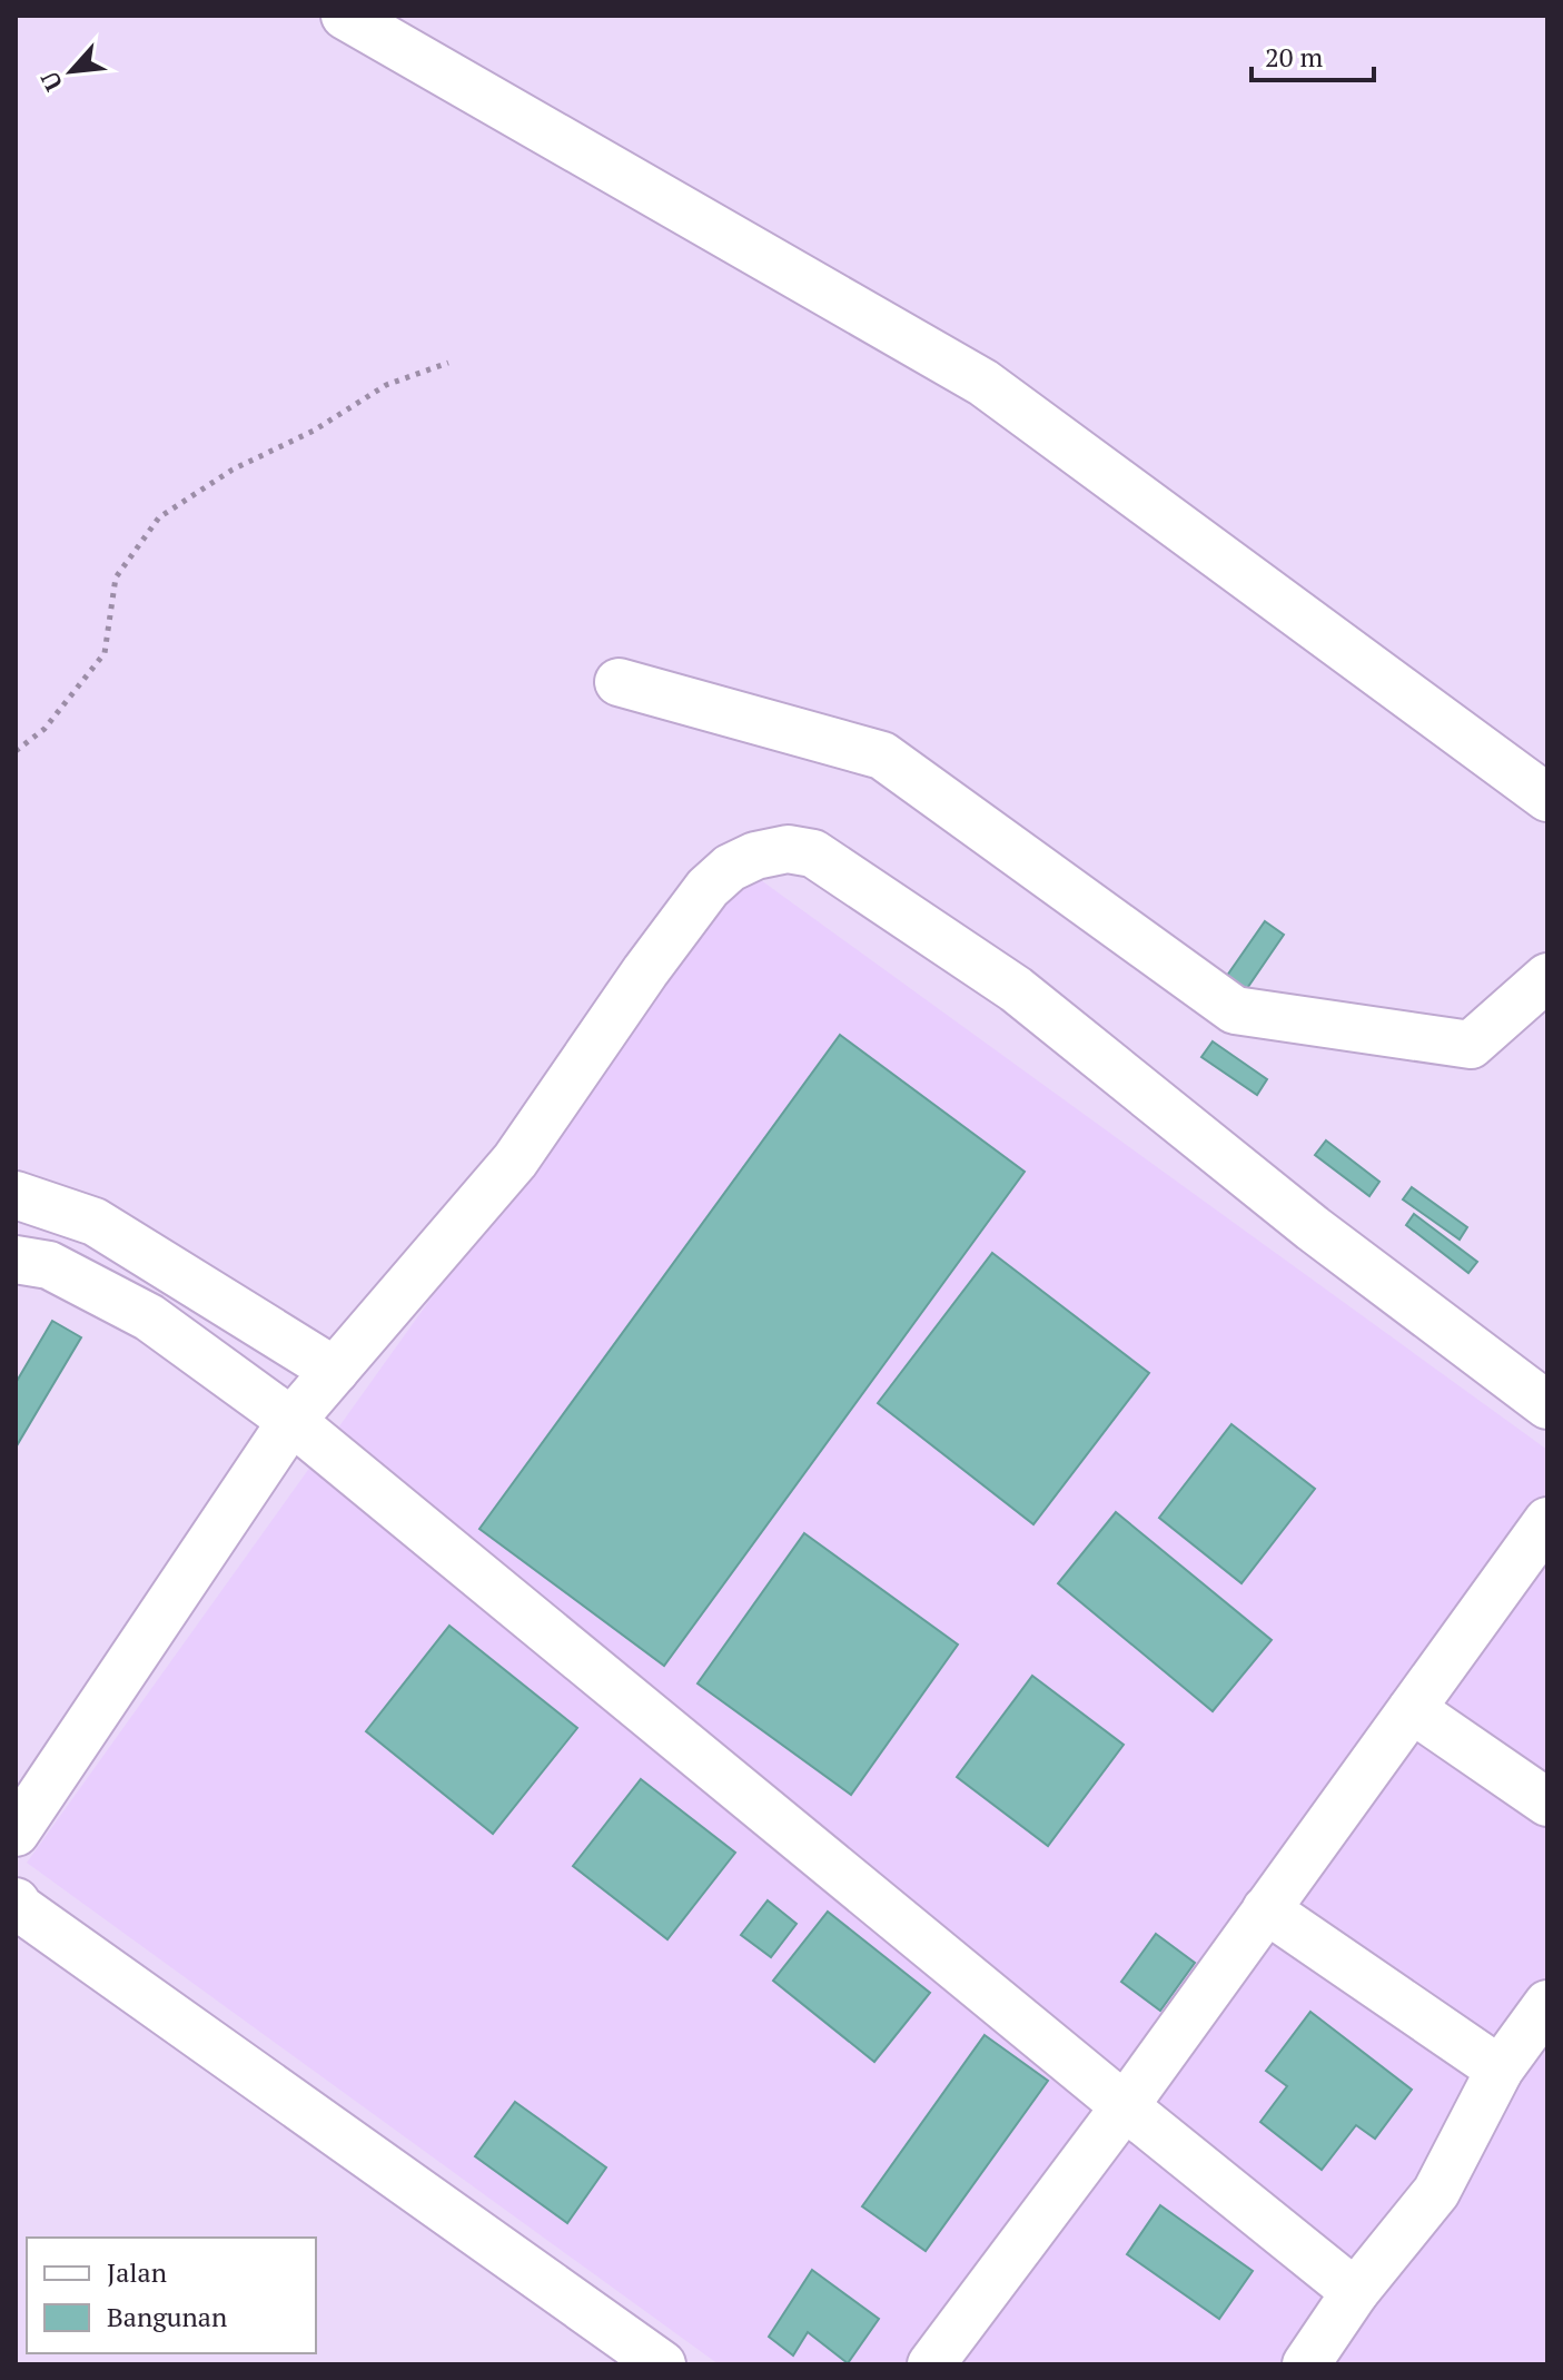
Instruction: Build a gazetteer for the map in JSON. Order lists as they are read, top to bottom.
{
  "legend": ["Jalan", "Bangunan"],
  "scale_bar": "20 m",
  "north": "bottom left"
}
